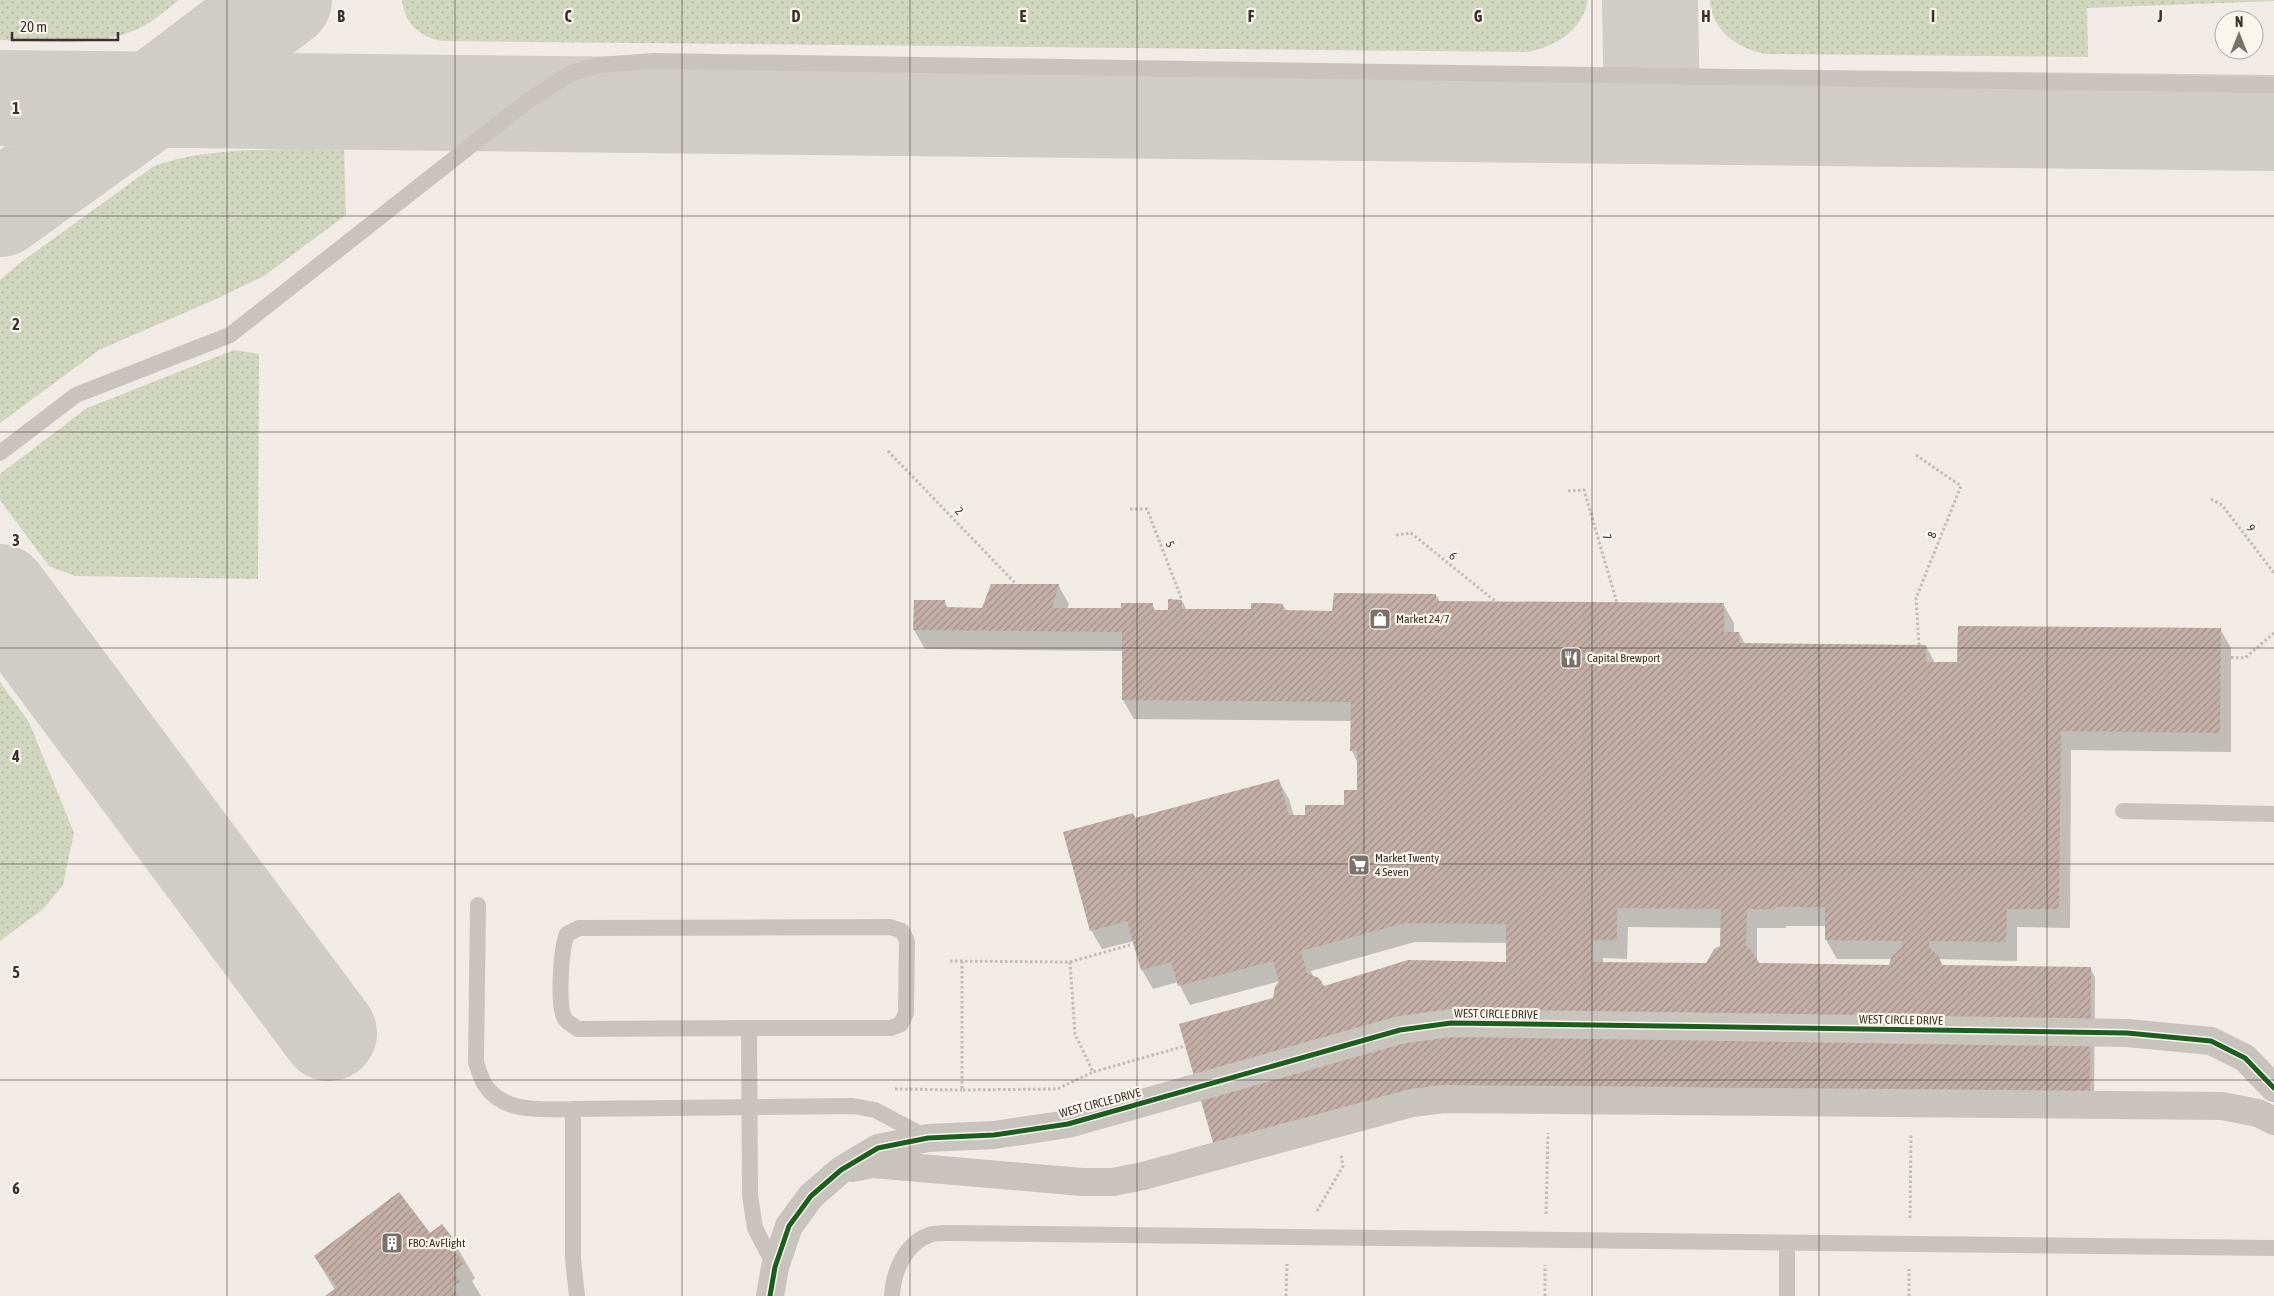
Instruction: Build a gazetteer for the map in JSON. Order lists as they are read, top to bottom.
{
  "streets": {
    "street": ["WEST CIRCLE DRIVE"],
    "path": [
      "2",
      "9",
      "8",
      "7",
      "5",
      "6"
    ]
  },
  "places": {
    "shop": ["Market 24/7"],
    "restaurant": ["Capital Brewport"],
    "supermarket": ["Market Twenty 4 Seven"],
    "building": ["FBO: AvFlight"]
  },
  "scale_bar": "20 m",
  "north": "top",
  "grid": {
    "columns": [
      "B",
      "C",
      "D",
      "E",
      "F",
      "G",
      "H",
      "I",
      "J"
    ],
    "rows": [
      "1",
      "2",
      "3",
      "4",
      "5",
      "6"
    ]
  }
}
